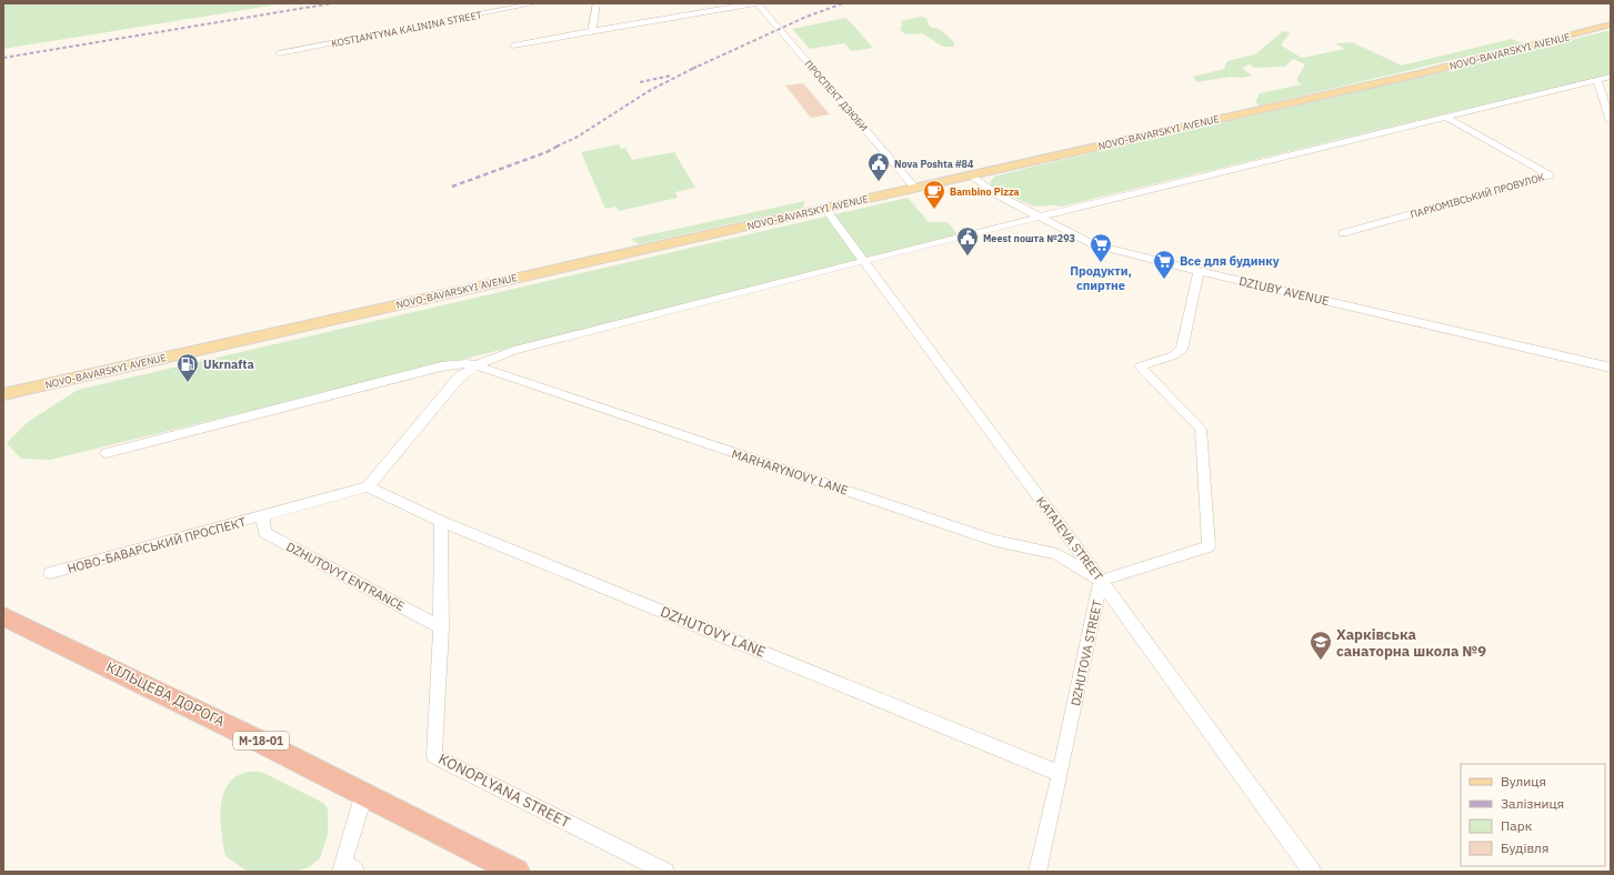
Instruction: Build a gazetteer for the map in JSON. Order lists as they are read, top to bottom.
{
  "streets": {
    "highway": ["КІЛЬЦЕВА ДОРОГА", "М-18-01"],
    "main road": ["NOVO-BAVARSKYI AVENUE"],
    "street": [
      "KOSTIANTYNA KALININA STREET",
      "ПРОСПЕКТ ДЗЮБИ",
      "ПАРХОМІВСЬКИЙ ПРОВУЛОК",
      "DZIUBY AVENUE",
      "MARHARYNOVY LANE",
      "KATAIEVA STREET",
      "НОВО-БАВАРСЬКИЙ ПРОСПЕКТ",
      "DZHUTOVYI ENTRANCE",
      "DZHUTOVY LANE",
      "DZHUTOVA STREET",
      "KONOPLYANA STREET"
    ]
  },
  "crossings": [
    ["NOVO-BAVARSKYI AVENUE", "ПРОСПЕКТ ДЗЮБИ"],
    ["NOVO-BAVARSKYI AVENUE", "DZIUBY AVENUE"],
    ["NOVO-BAVARSKYI AVENUE", "KATAIEVA STREET"],
    ["MARHARYNOVY LANE", "KATAIEVA STREET"],
    ["MARHARYNOVY LANE", "DZHUTOVA STREET"],
    ["KATAIEVA STREET", "DZHUTOVA STREET"],
    ["НОВО-БАВАРСЬКИЙ ПРОСПЕКТ", "DZHUTOVYI ENTRANCE"],
    ["DZHUTOVYI ENTRANCE", "KONOPLYANA STREET"],
    ["DZHUTOVY LANE", "DZHUTOVA STREET"],
    ["DZHUTOVY LANE", "KONOPLYANA STREET"]
  ],
  "places": {
    "public building": ["Nova Poshta #84", "Meest пошта №293"],
    "cafe": ["Bambino Pizza"],
    "supermarket": ["Продукти, спиртне", "Все для будинку"],
    "fuel station": ["Ukrnafta"],
    "school or university": ["Харківська санаторна школа №9"]
  },
  "legend": [
    "Вулиця",
    "Залізниця",
    "Парк",
    "Будівля"
  ]
}
